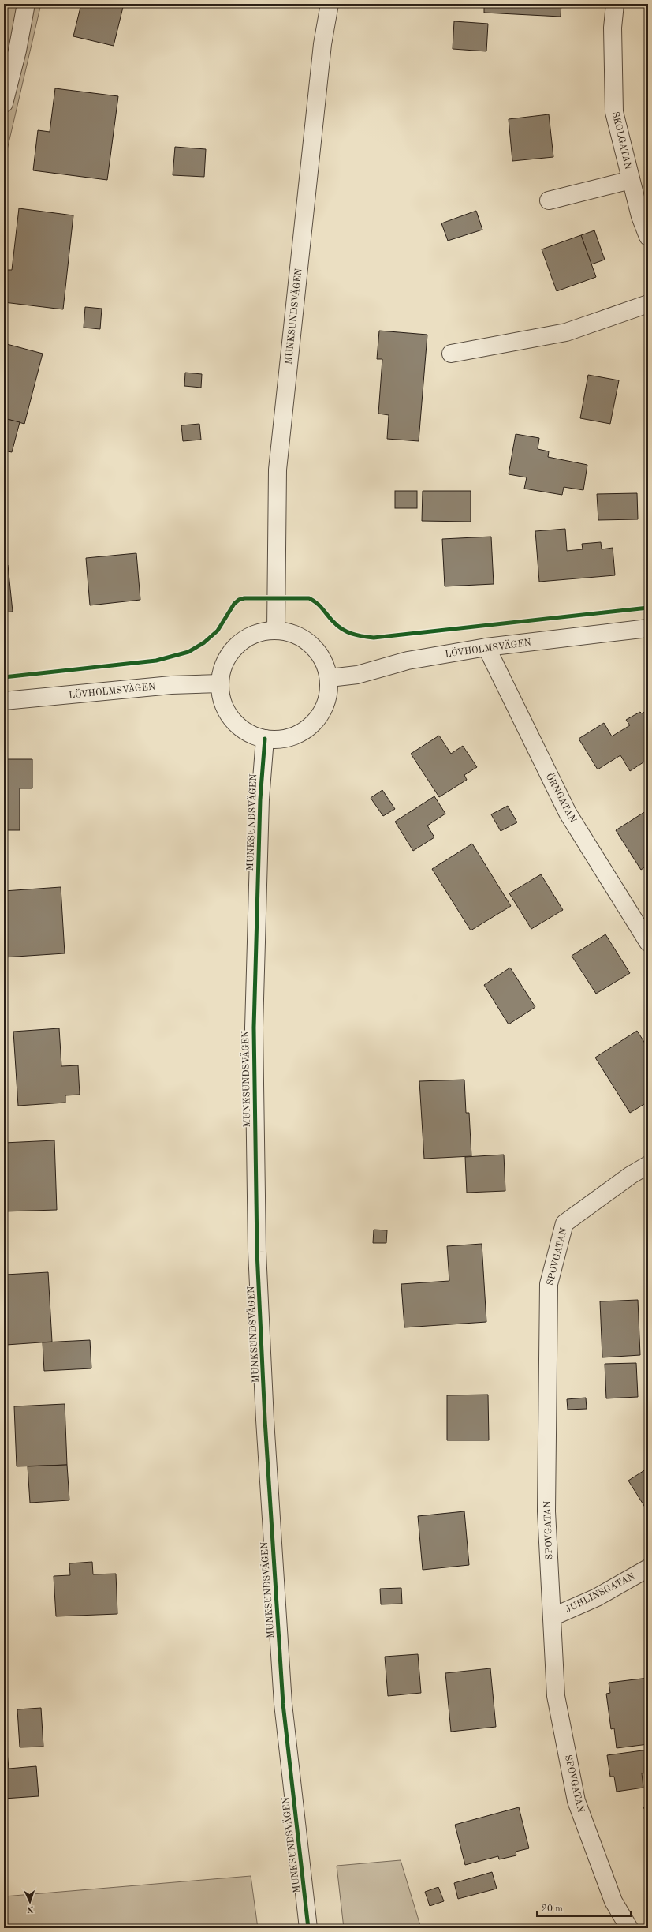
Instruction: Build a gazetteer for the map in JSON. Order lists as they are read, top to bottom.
{
  "streets": {
    "street": [
      "SKOLGATAN",
      "MUNKSUNDSVÄGEN",
      "LÖVHOLMSVÄGEN",
      "ÖRNGATAN",
      "SPOVGATAN",
      "JUHLINSGATAN"
    ]
  },
  "crossings": [
    ["MUNKSUNDSVÄGEN", "LÖVHOLMSVÄGEN"],
    ["LÖVHOLMSVÄGEN", "ÖRNGATAN"],
    ["SPOVGATAN", "JUHLINSGATAN"]
  ],
  "scale_bar": "20 m",
  "north": "bottom"
}
